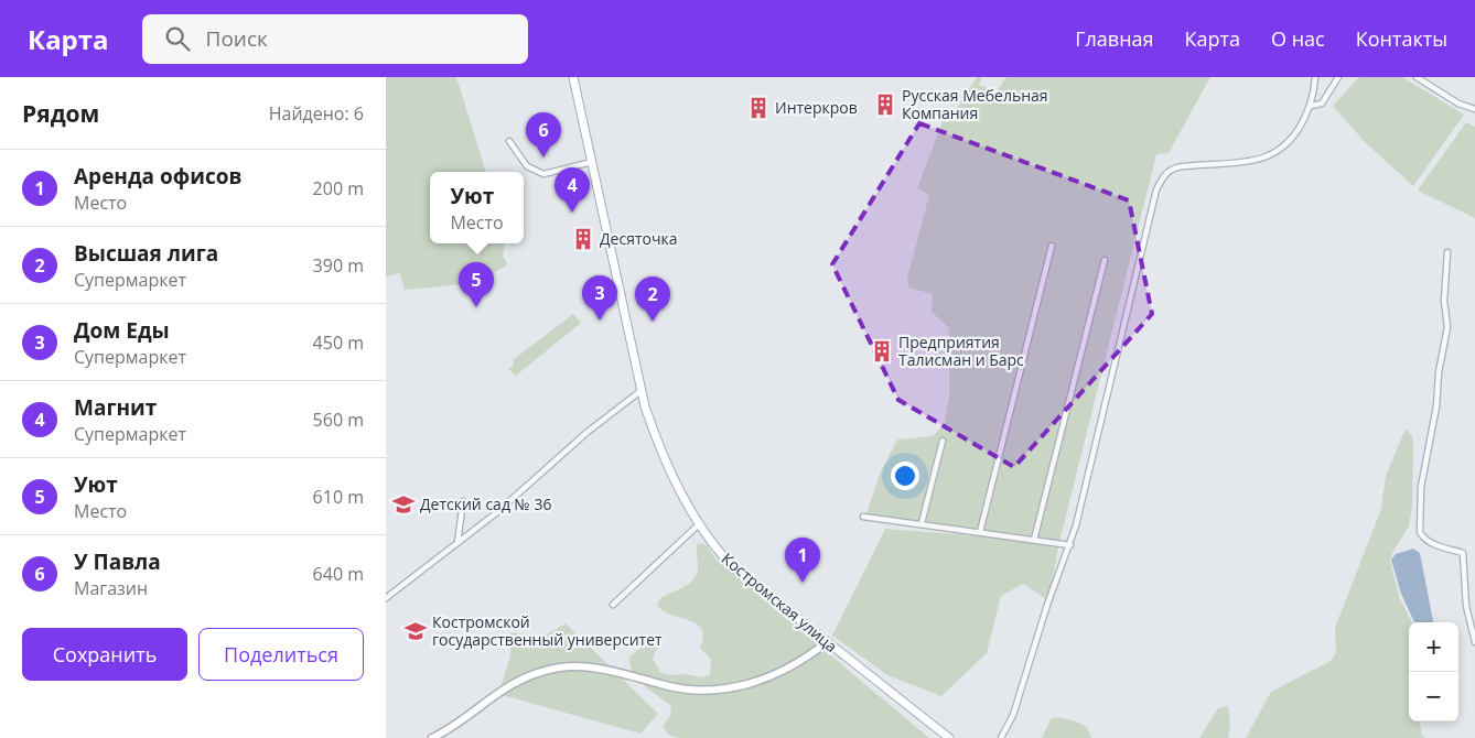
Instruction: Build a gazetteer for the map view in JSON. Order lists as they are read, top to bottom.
{
  "streets": {
    "main road": ["Костромская улица"]
  },
  "places": {
    "building": [
      "Русская Мебельная Компания",
      "Интеркров",
      "Десяточка",
      "Предприятия Талисман и Барс"
    ],
    "school or university": ["Детский сад № 36", "Костромской государственный университет"]
  },
  "page": {
    "header": "Карта",
    "search": "Поиск",
    "nav": [
      "Главная",
      "Карта",
      "О нас",
      "Контакты"
    ],
    "heading": ["Рядом", "Найдено: 6"],
    "pins": [
      "6",
      "4",
      "5",
      "3",
      "2",
      "1"
    ],
    "list": [
      {
        "mark": "1",
        "name": "Аренда офисов",
        "note": "Место",
        "value": "200 m"
      },
      {
        "mark": "2",
        "name": "Высшая лига",
        "note": "Супермаркет",
        "value": "390 m"
      },
      {
        "mark": "3",
        "name": "Дом Еды",
        "note": "Супермаркет",
        "value": "450 m"
      },
      {
        "mark": "4",
        "name": "Магнит",
        "note": "Супермаркет",
        "value": "560 m"
      },
      {
        "mark": "5",
        "name": "Уют",
        "note": "Место",
        "value": "610 m"
      },
      {
        "mark": "6",
        "name": "У Павла",
        "note": "Магазин",
        "value": "640 m"
      }
    ],
    "popup": ["Уют", "Место"],
    "buttons": ["Сохранить", "Поделиться"],
    "map_buttons": ["+", "−"]
  }
}
